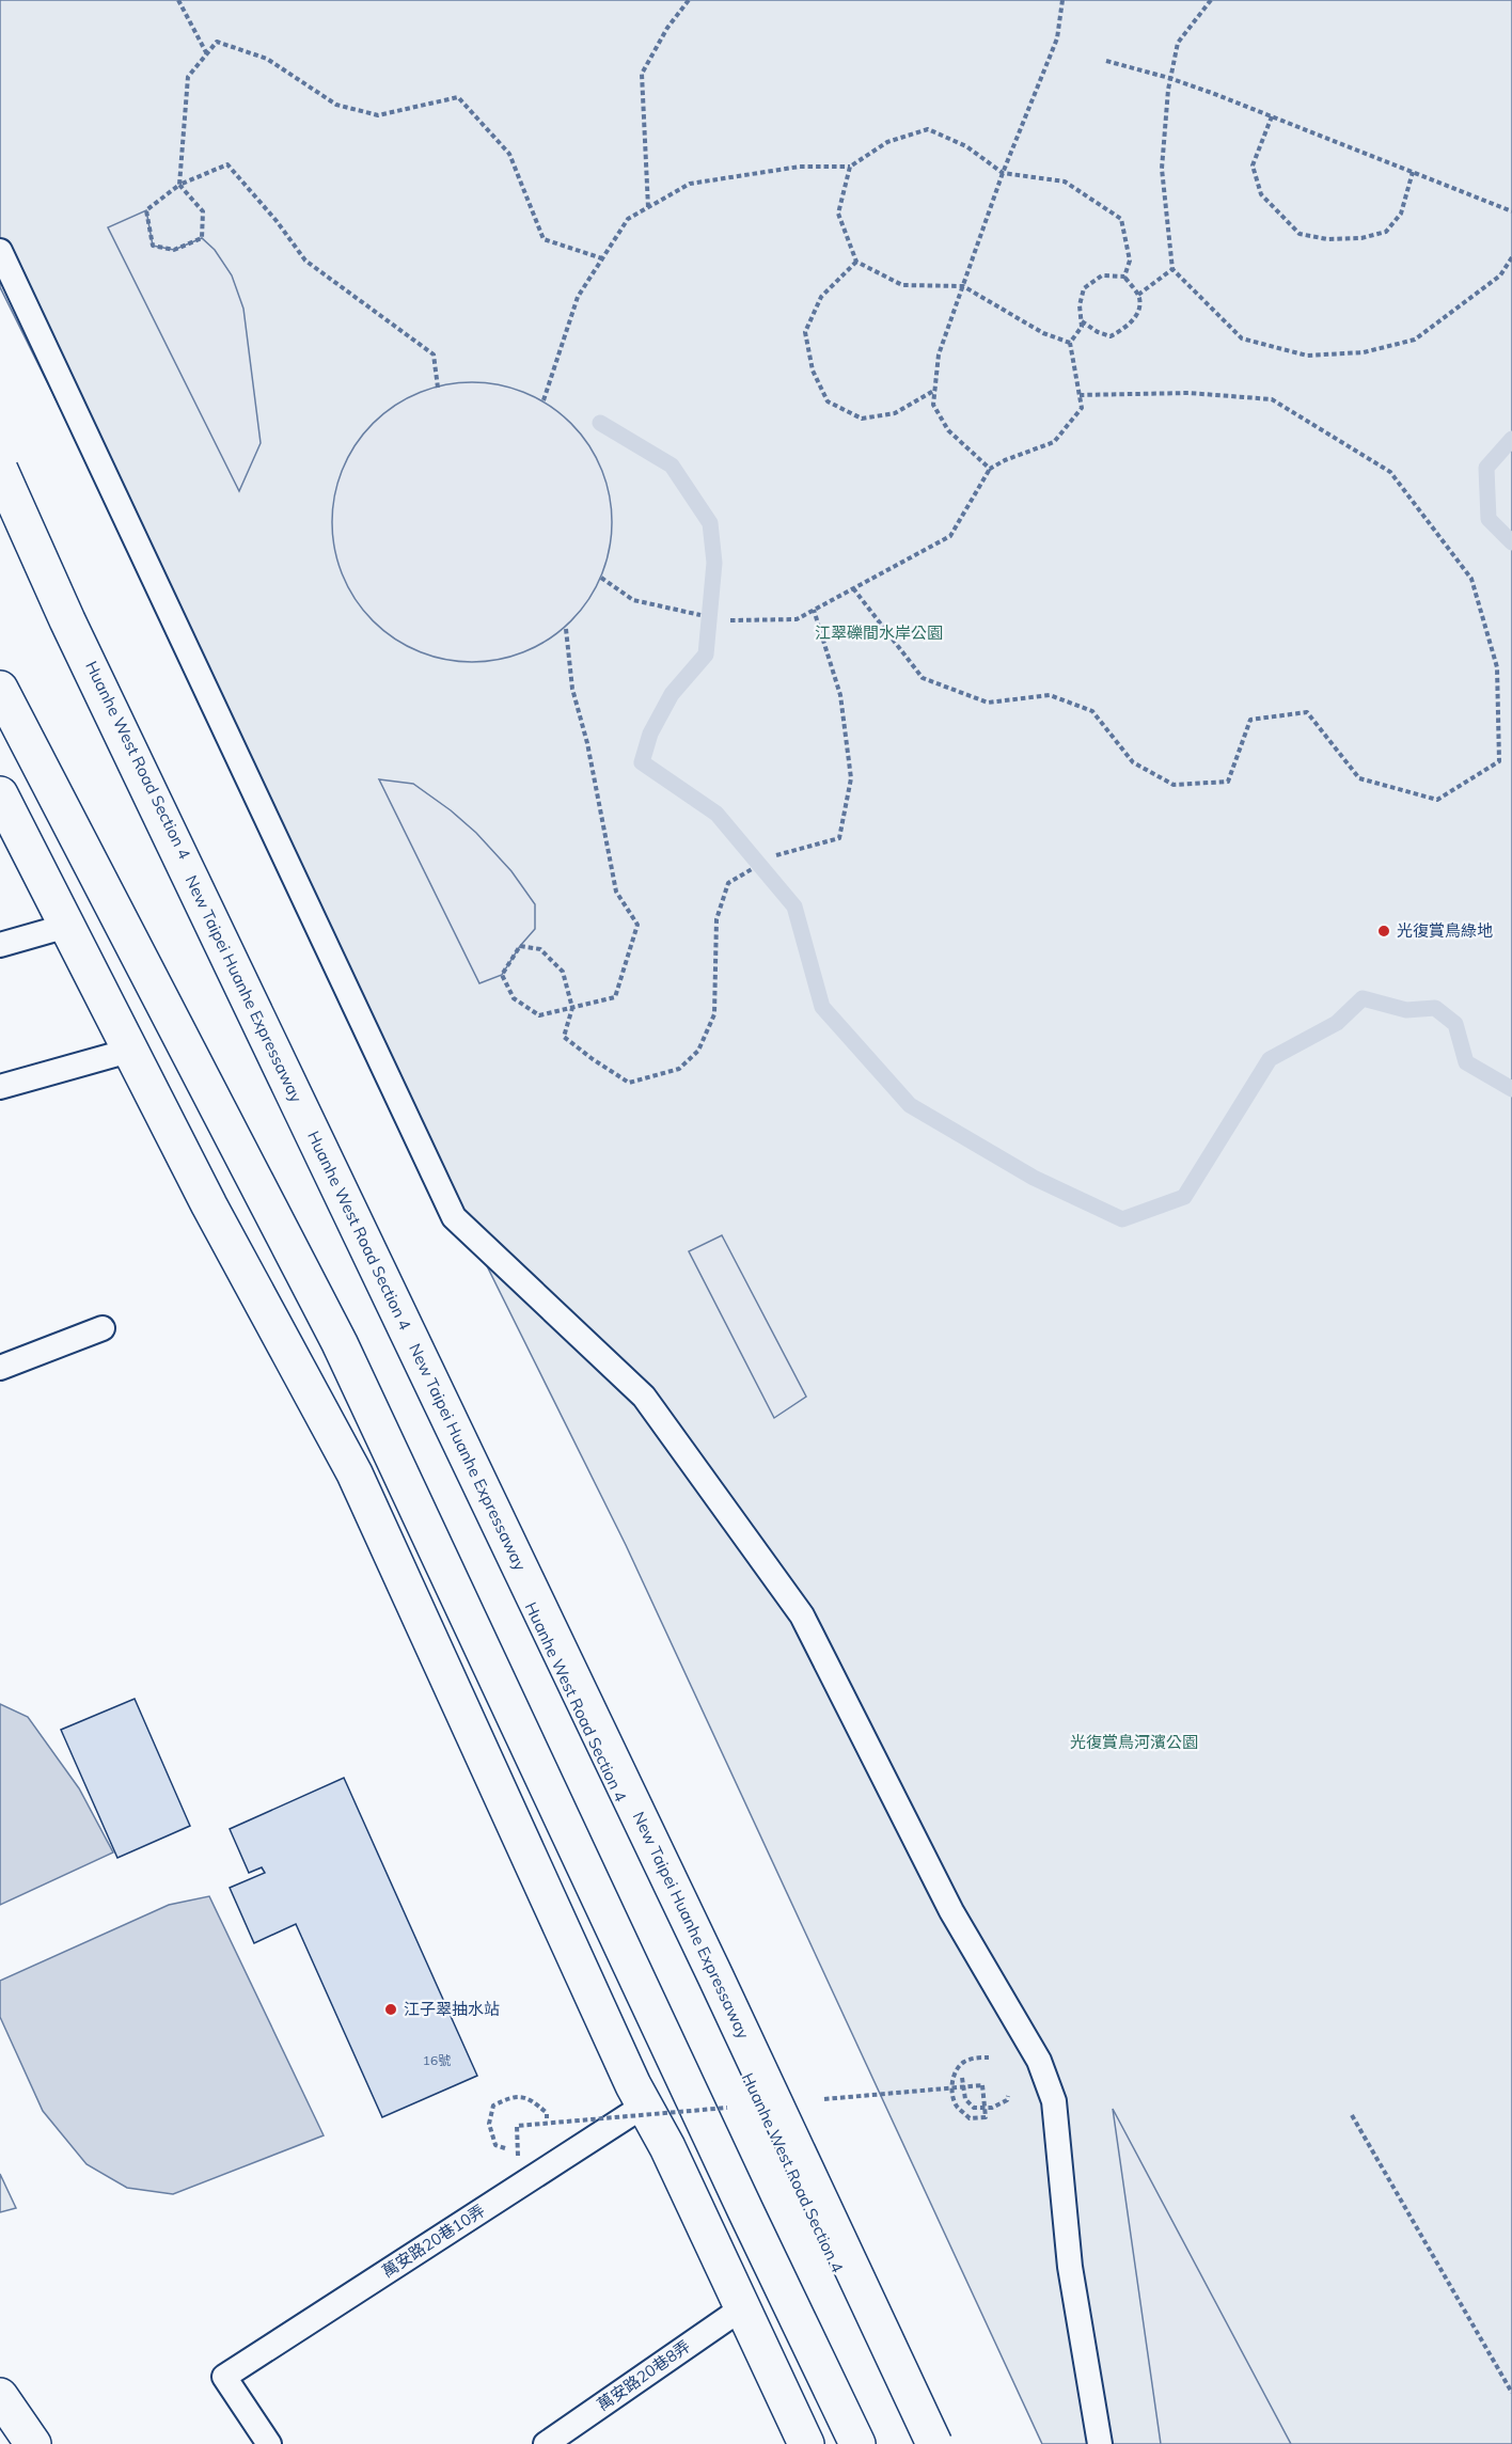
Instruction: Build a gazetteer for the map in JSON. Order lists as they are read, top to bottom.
{
  "streets": {
    "main road": ["Huanhe West Road Section 4", "New Taipei Huanhe Expressaway"],
    "lane": ["萬安路20巷10弄", "萬安路20巷8弄"]
  },
  "crossings": [
    ["Huanhe West Road Section 4", "New Taipei Huanhe Expressaway"]
  ],
  "parks": ["江翠礫間水岸公園", "光復賞鳥河濱公園"],
  "places": ["光復賞鳥綠地", "江子翠抽水站"],
  "house_numbers": ["16號"]
}
